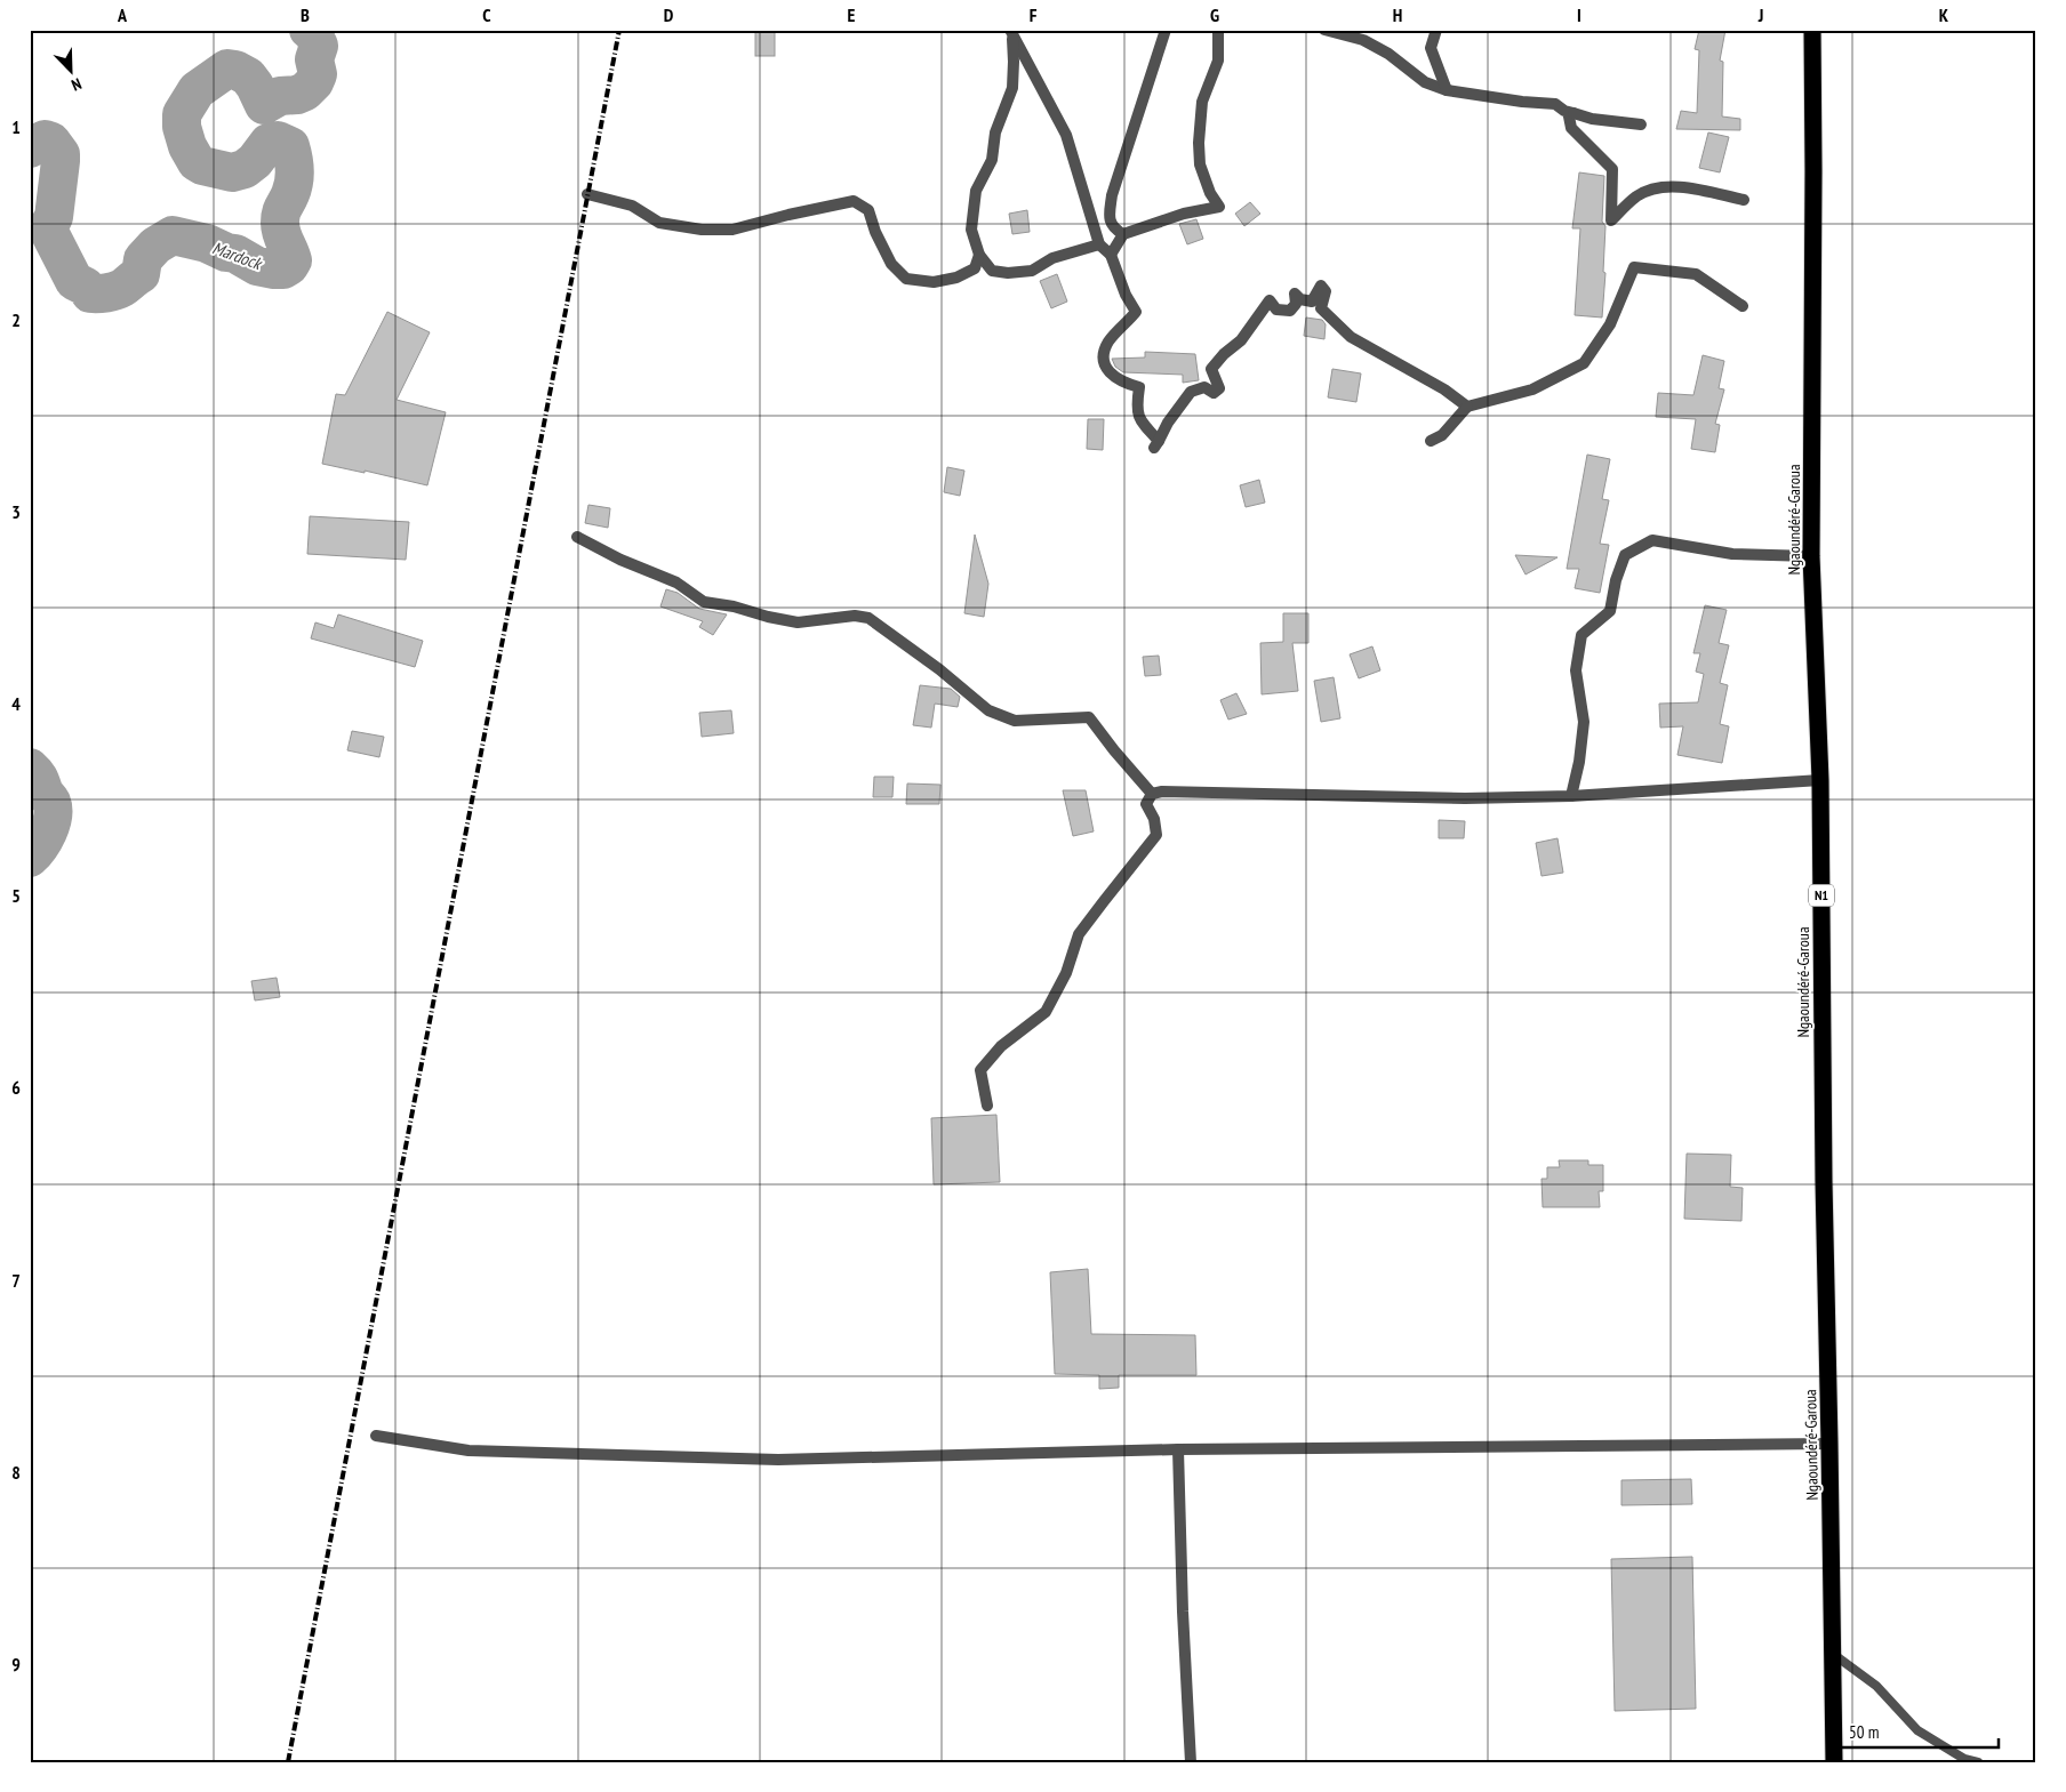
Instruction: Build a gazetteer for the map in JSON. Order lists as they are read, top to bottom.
{
  "streets": {
    "highway": ["Ngaoundéré-Garoua", "N1"]
  },
  "water": ["Mardock"],
  "scale_bar": "50 m",
  "north": "bottom right",
  "grid": {
    "columns": [
      "A",
      "B",
      "C",
      "D",
      "E",
      "F",
      "G",
      "H",
      "I",
      "J",
      "K"
    ],
    "rows": [
      "1",
      "2",
      "3",
      "4",
      "5",
      "6",
      "7",
      "8",
      "9"
    ]
  }
}
